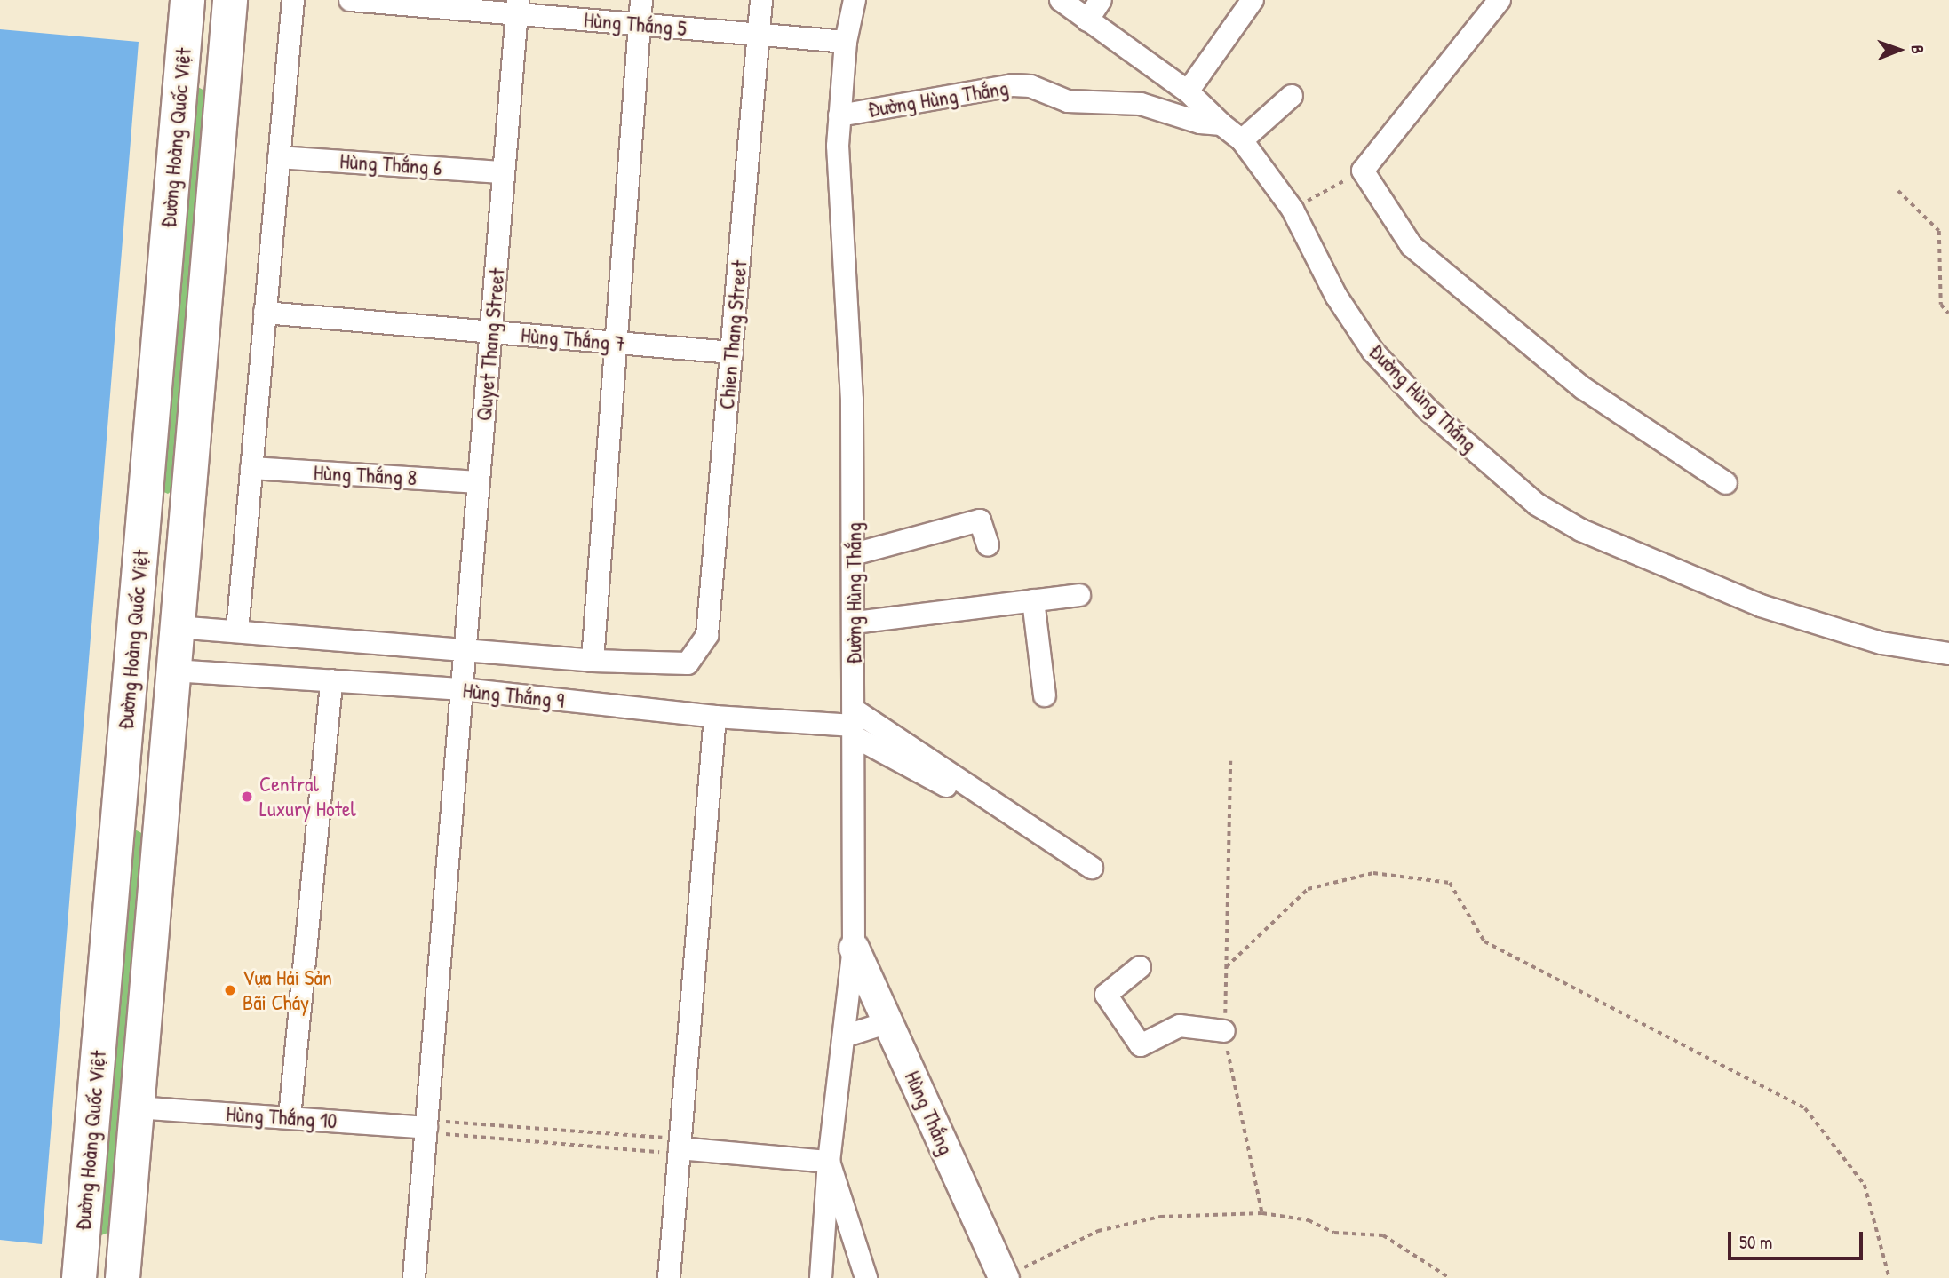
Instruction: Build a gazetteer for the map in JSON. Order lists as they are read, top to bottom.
{
  "streets": {
    "main road": ["Đường Hoàng Quốc Việt"],
    "street": [
      "Hùng Thắng 5",
      "Đường Hùng Thắng",
      "Hùng Thắng 6",
      "Chien Thang Street",
      "Hùng Thắng 7",
      "Quyet Thang Street",
      "Hùng Thắng 8",
      "Hùng Thắng 9",
      "Hùng Thắng",
      "Hùng Thắng 10"
    ]
  },
  "crossings": [
    ["Hùng Thắng 5", "Chien Thang Street"],
    ["Hùng Thắng 5", "Quyet Thang Street"],
    ["Đường Hùng Thắng", "Hùng Thắng 9"],
    ["Đường Hùng Thắng", "Hùng Thắng"],
    ["Đường Hoàng Quốc Việt", "Hùng Thắng 9"],
    ["Đường Hoàng Quốc Việt", "Hùng Thắng 10"],
    ["Hùng Thắng 6", "Quyet Thang Street"],
    ["Chien Thang Street", "Hùng Thắng 7"],
    ["Hùng Thắng 7", "Quyet Thang Street"],
    ["Quyet Thang Street", "Hùng Thắng 8"],
    ["Quyet Thang Street", "Hùng Thắng 9"],
    ["Quyet Thang Street", "Hùng Thắng 10"]
  ],
  "places": ["Central Luxury Hotel", "Vựa Hải Sản Bãi Cháy"],
  "scale_bar": "50 m",
  "north": "right"
}
